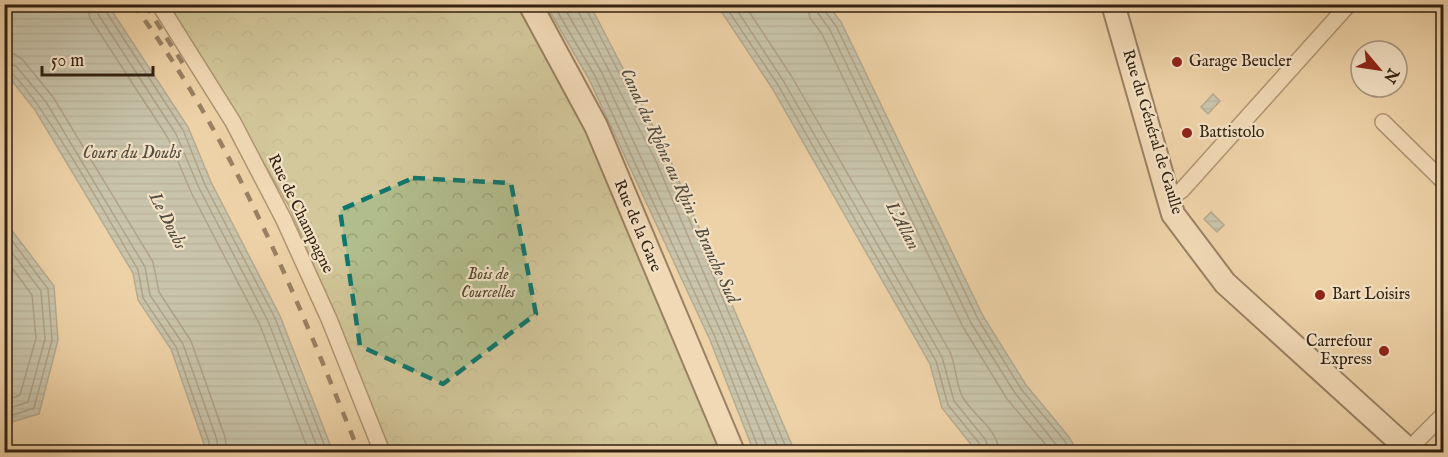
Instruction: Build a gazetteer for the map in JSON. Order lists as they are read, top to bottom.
{
  "streets": {
    "main road": ["Rue du Général de Gaulle", "Rue de la Gare"],
    "street": ["Rue de Champagne"]
  },
  "water": [
    "Cours du Doubs",
    "Canal du Rhône au Rhin - Branche Sud",
    "Le Doubs",
    "L'Allan"
  ],
  "parks": ["Bois de Courcelles"],
  "places": [
    "Garage Beucler",
    "Battistolo",
    "Bart Loisirs",
    "Carrefour Express"
  ],
  "scale_bar": "50 m",
  "north": "bottom right"
}
